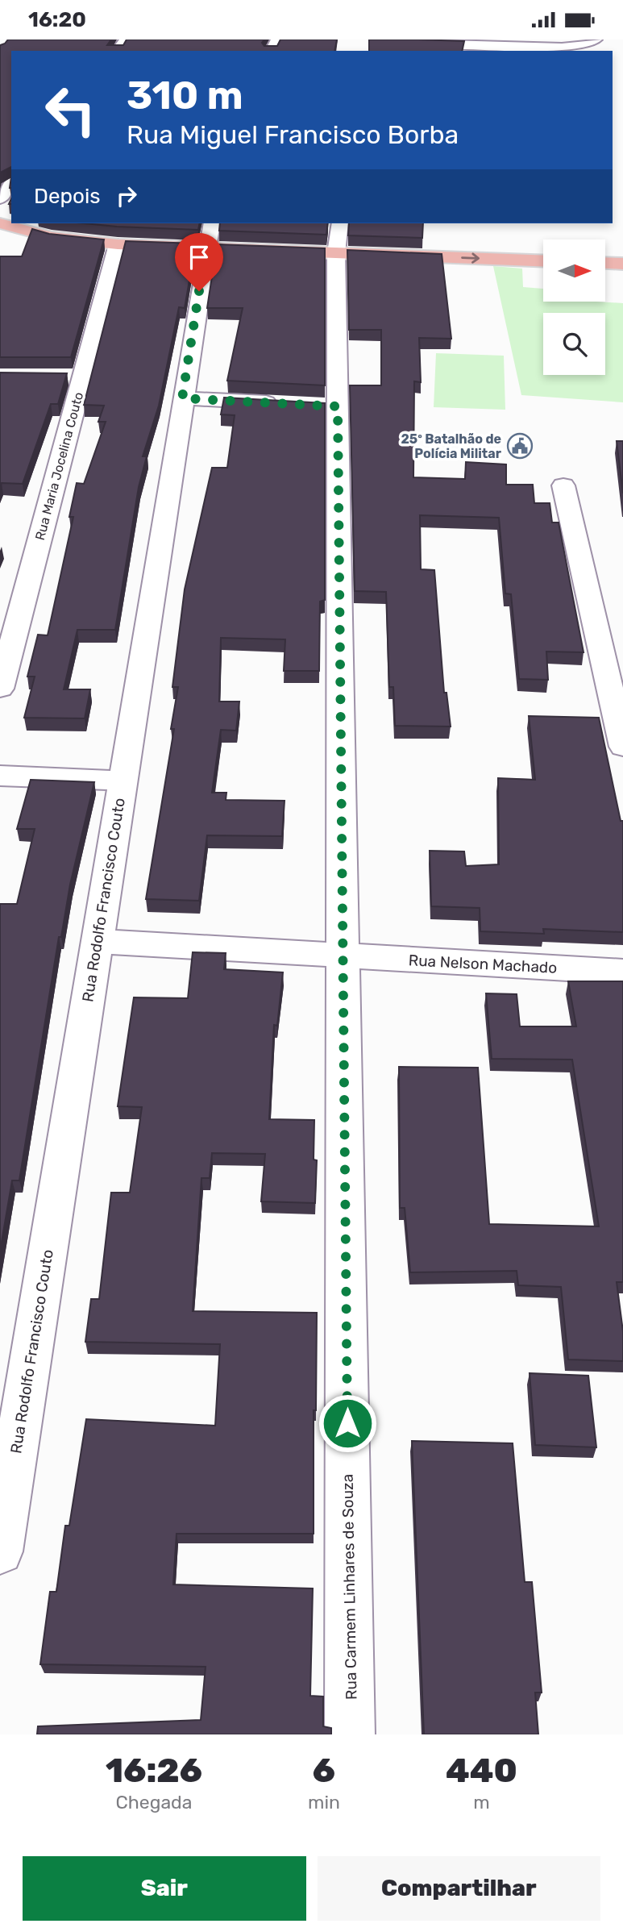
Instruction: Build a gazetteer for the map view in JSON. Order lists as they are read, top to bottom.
{
  "streets": {
    "street": [
      "Rua Maria Jocelina Couto",
      "Rua Rodolfo Francisco Couto",
      "Rua Nelson Machado",
      "Rua Carmem Linhares de Souza"
    ]
  },
  "crossings": [
    ["Rua Rodolfo Francisco Couto", "Rua Nelson Machado"],
    ["Rua Nelson Machado", "Rua Carmem Linhares de Souza"]
  ],
  "places": {
    "public building": ["25º Batalhão de Polícia Militar"]
  },
  "north": "right",
  "page": {
    "status": "16:20",
    "turn": ["310 m", "Rua Miguel Francisco Borba"],
    "then": "Depois",
    "eta": [
      "16:26",
      "Chegada",
      "6",
      "min",
      "440",
      "m"
    ],
    "buttons": ["Sair", "Compartilhar"]
  }
}
